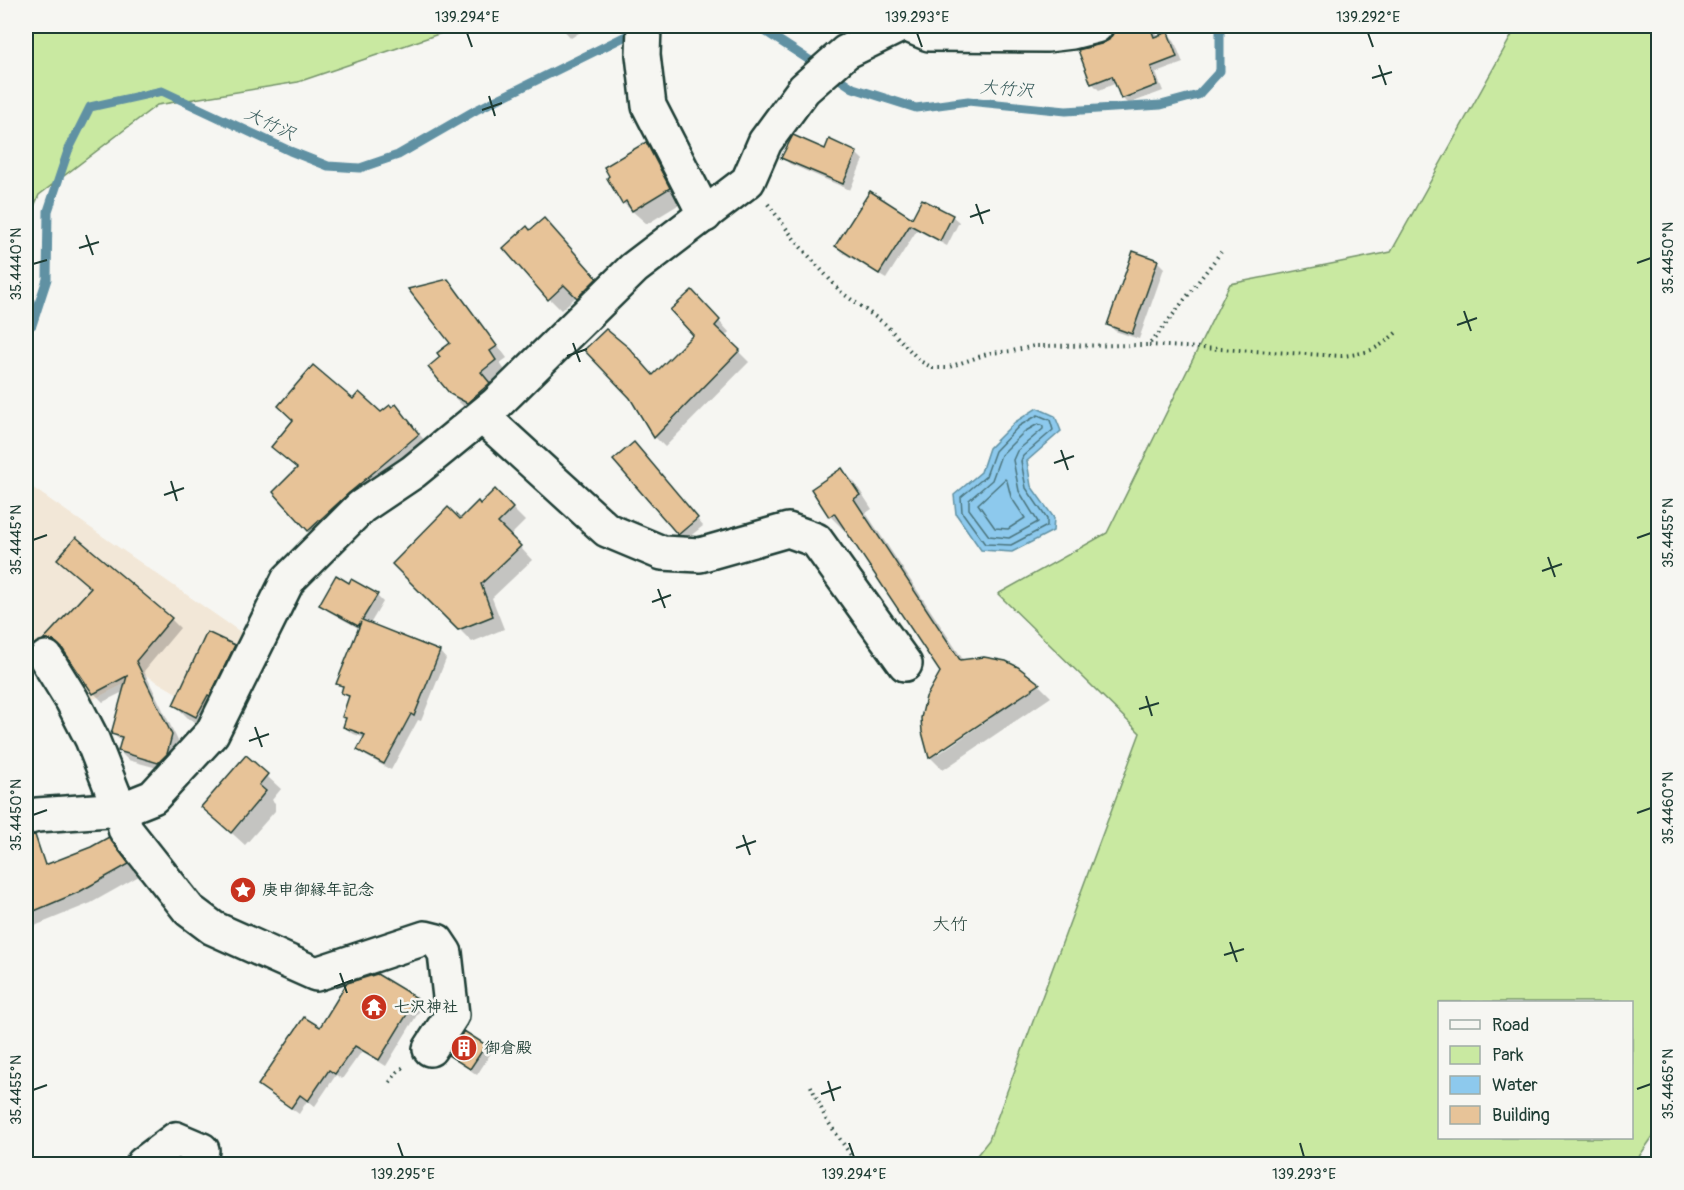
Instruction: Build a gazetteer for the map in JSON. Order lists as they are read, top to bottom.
{
  "districts": ["大竹"],
  "water": ["大竹沢"],
  "places": {
    "place": ["庚申御縁年記念"],
    "temple": ["七沢神社"],
    "building": ["御倉殿"]
  },
  "legend": [
    "Road",
    "Park",
    "Water",
    "Building"
  ],
  "coordinates": [
    "139.294°E",
    "139.293°E",
    "139.292°E",
    "35.4450°N",
    "35.4440°N",
    "35.4455°N",
    "35.4445°N",
    "35.4460°N",
    "35.4465°N",
    "139.295°E"
  ]
}
